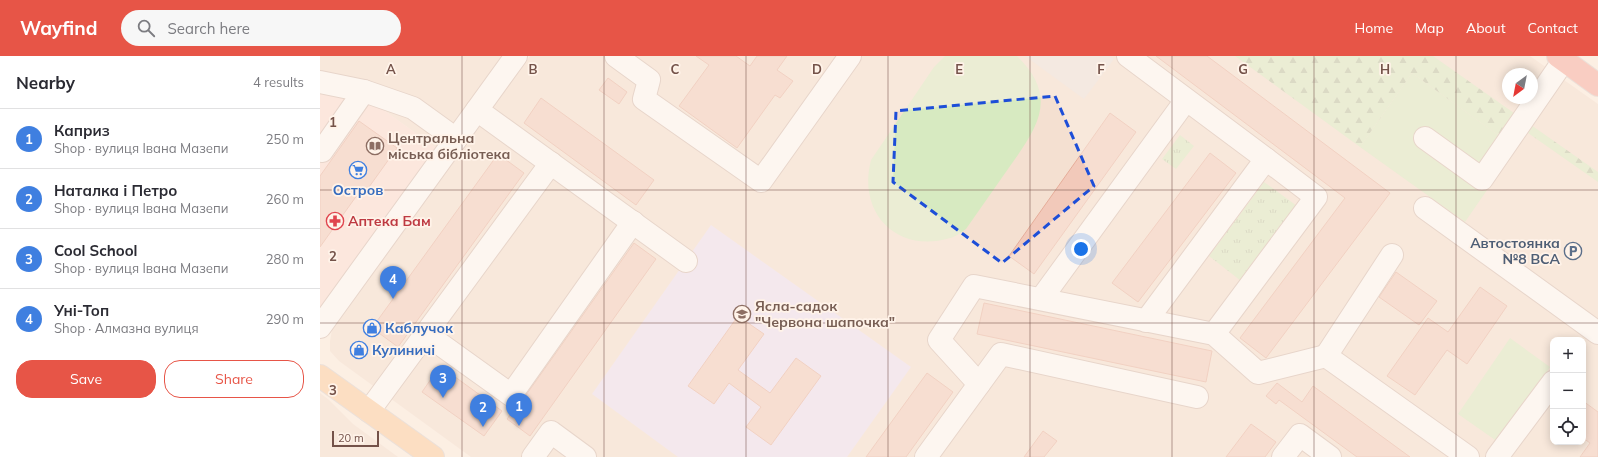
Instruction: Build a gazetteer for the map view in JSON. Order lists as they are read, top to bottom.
{
  "places": {
    "library": ["Центральна міська бібліотека"],
    "supermarket": ["Остров"],
    "pharmacy": ["Аптека Бам"],
    "parking": ["Автостоянка №8 ВСА"],
    "school or university": ["Ясла-садок \"Червона шапочка\""],
    "shop": ["Каблучок", "Кулиничі"]
  },
  "scale_bar": "20 m",
  "north": "bottom left",
  "page": {
    "header": "Wayfind",
    "search": "Search here",
    "nav": [
      "Home",
      "Map",
      "About",
      "Contact"
    ],
    "heading": ["Nearby", "4 results"],
    "list": [
      {
        "mark": "1",
        "name": "Каприз",
        "note": "Shop · вулиця Івана Мазепи",
        "value": "250 m"
      },
      {
        "mark": "2",
        "name": "Наталка і Петро",
        "note": "Shop · вулиця Івана Мазепи",
        "value": "260 m"
      },
      {
        "mark": "3",
        "name": "Cool School",
        "note": "Shop · вулиця Івана Мазепи",
        "value": "280 m"
      },
      {
        "mark": "4",
        "name": "Уні-Топ",
        "note": "Shop · Алмазна вулиця",
        "value": "290 m"
      }
    ],
    "pins": [
      "4",
      "3",
      "1",
      "2"
    ],
    "map_buttons": ["+", "−"],
    "buttons": ["Save", "Share"],
    "scale": "20 m"
  },
  "grid": {
    "columns": [
      "A",
      "B",
      "C",
      "D",
      "E",
      "F",
      "G",
      "H"
    ],
    "rows": ["1", "2", "3"]
  }
}
